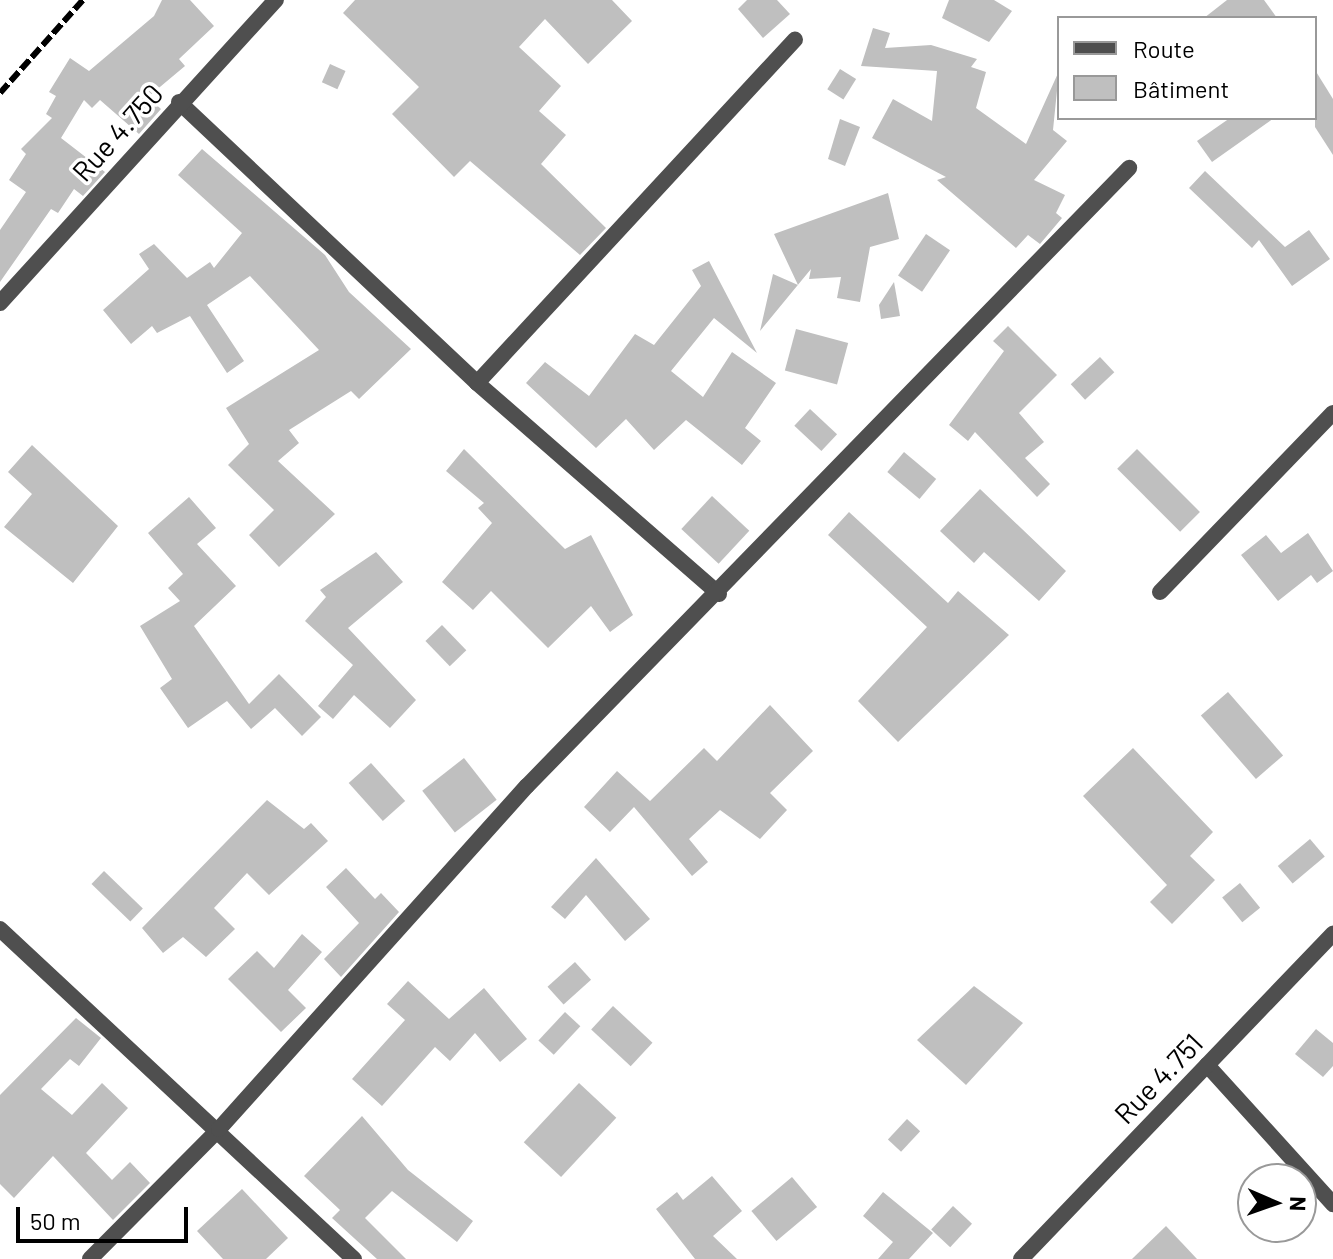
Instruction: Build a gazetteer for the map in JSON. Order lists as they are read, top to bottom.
{
  "streets": {
    "street": ["Rue 4.750", "Rue 4.751"]
  },
  "legend": ["Route", "Bâtiment"],
  "scale_bar": "50 m",
  "north": "right"
}
